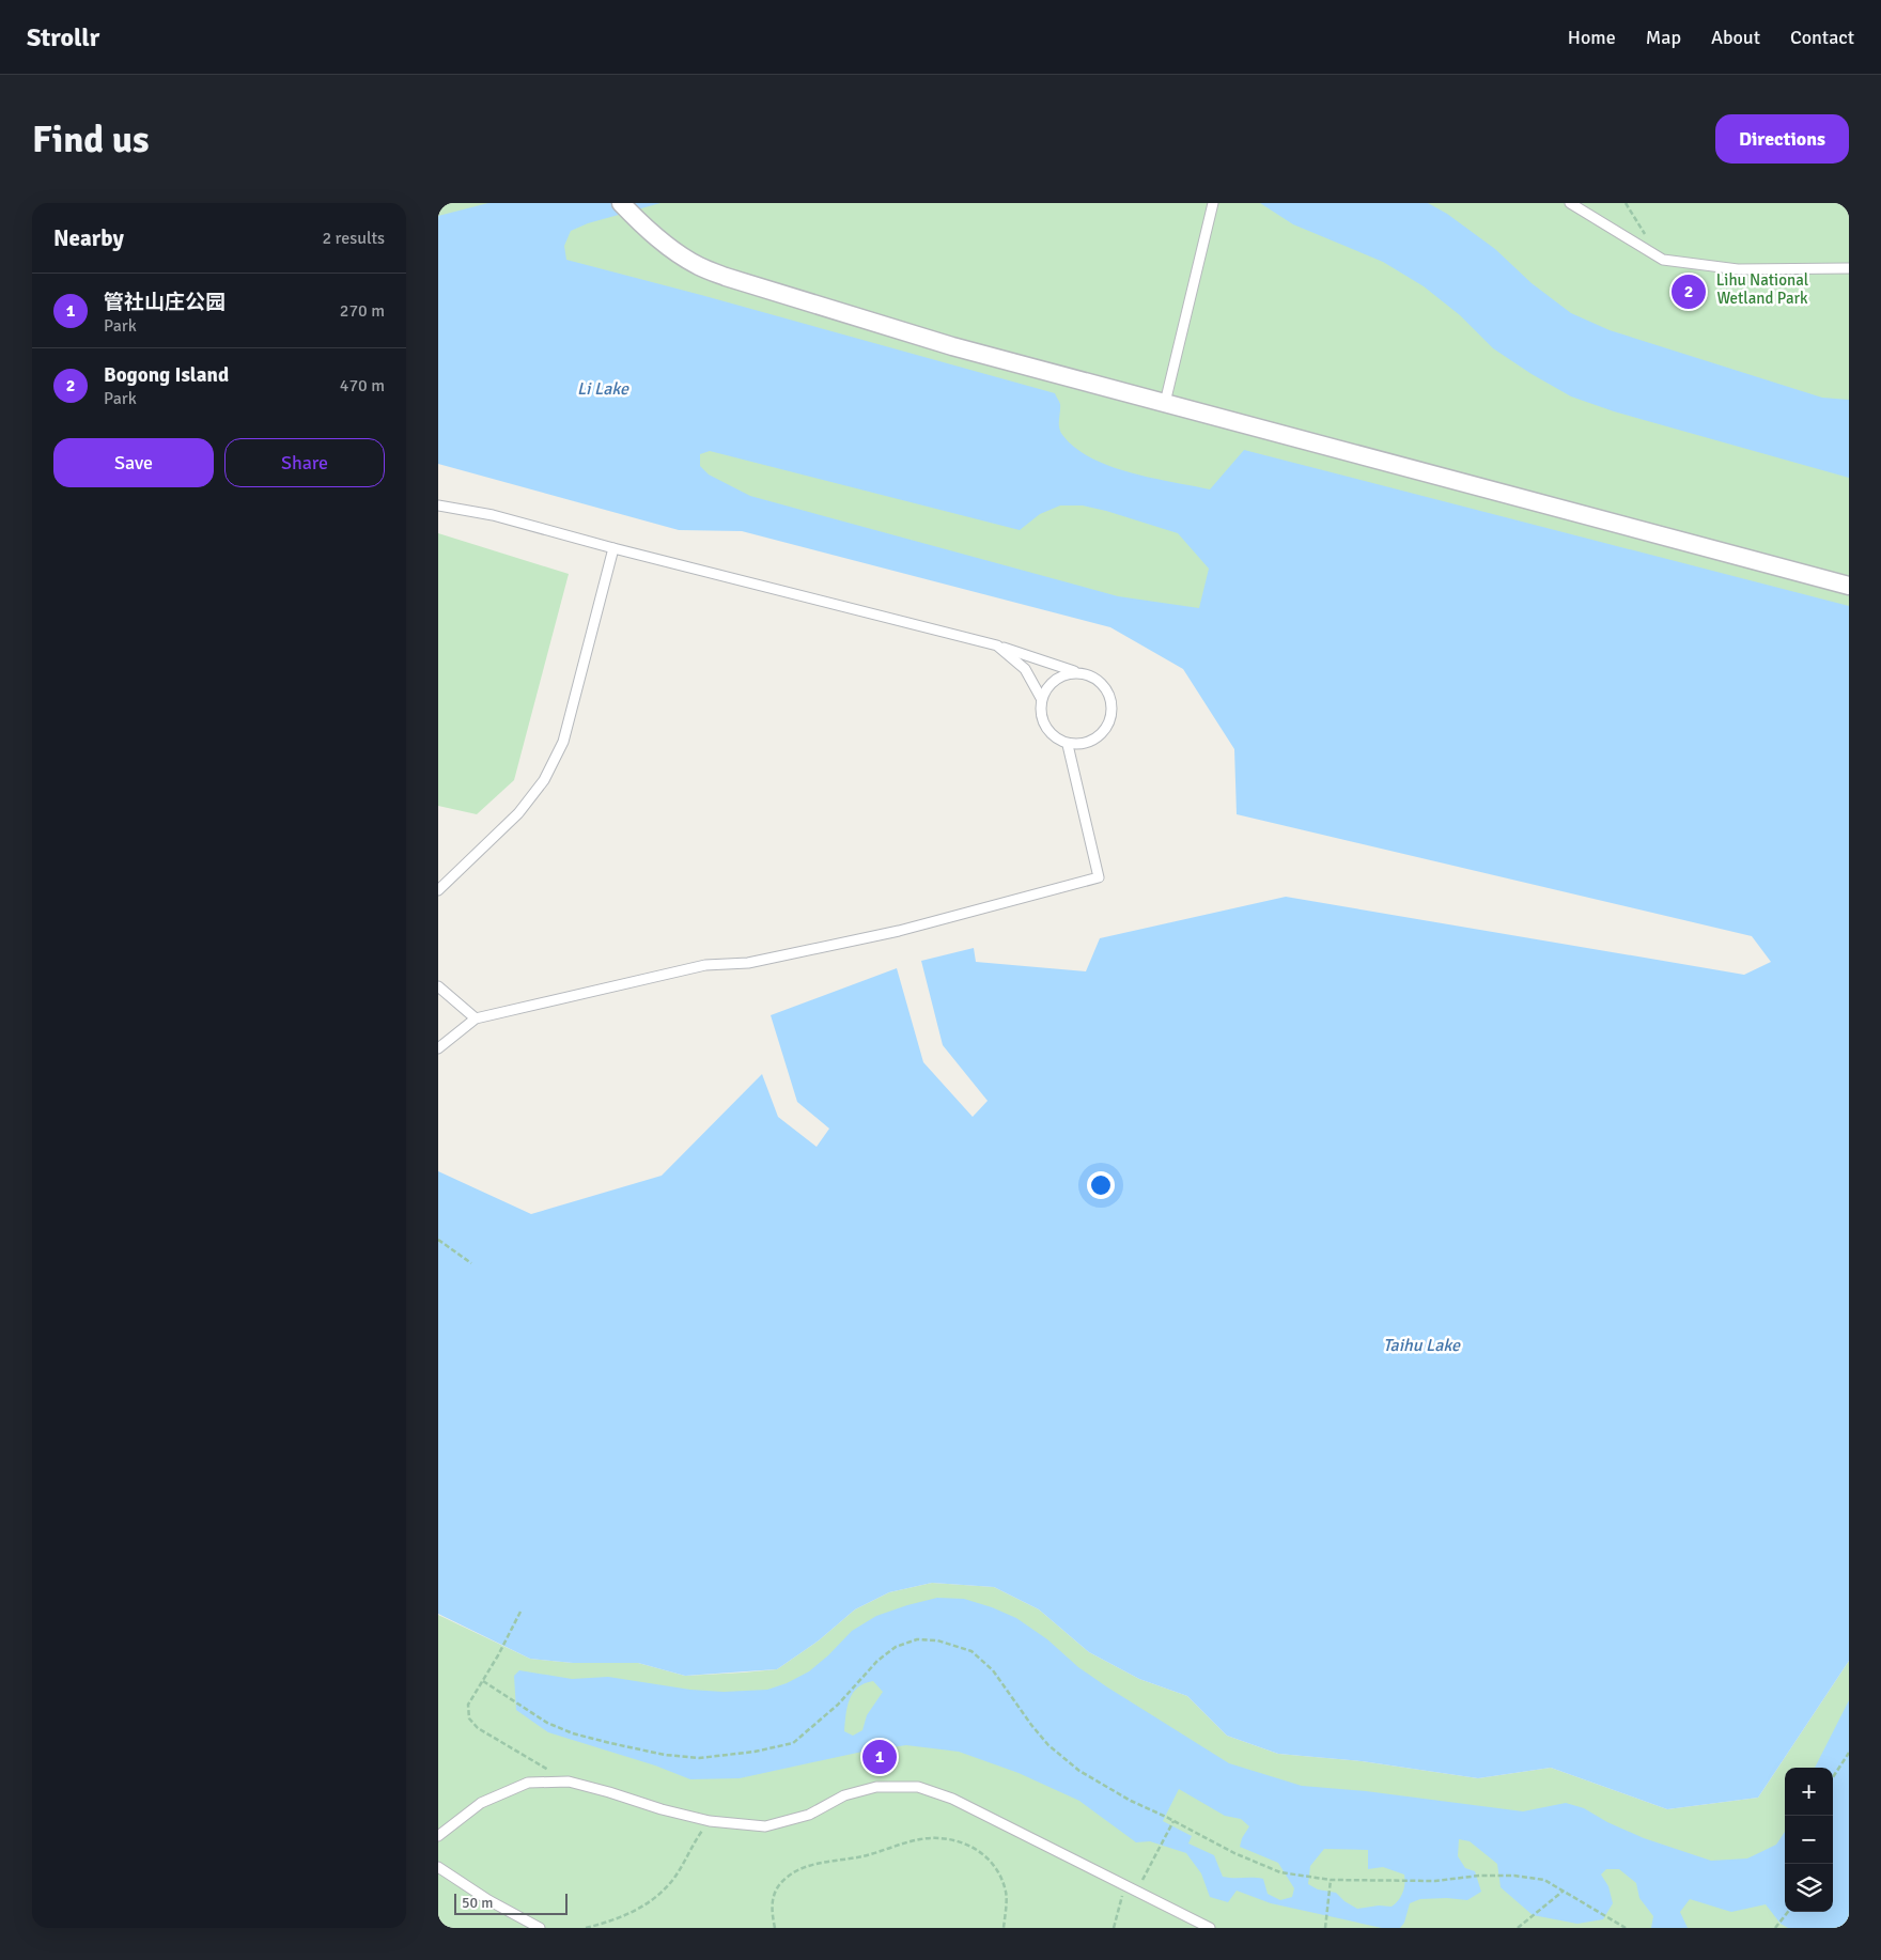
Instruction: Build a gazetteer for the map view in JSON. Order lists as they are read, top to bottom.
{
  "water": ["Li Lake", "Taihu Lake"],
  "parks": ["Lihu National Wetland Park"],
  "scale_bar": "50 m",
  "page": {
    "header": "Strollr",
    "nav": [
      "Home",
      "Map",
      "About",
      "Contact"
    ],
    "buttons": [
      "Directions",
      ["Save", "Share"]
    ],
    "title": "Find us",
    "heading": ["Nearby", "2 results"],
    "list": [
      {
        "mark": "1",
        "name": "管社山庄公园",
        "note": "Park",
        "value": "270 m"
      },
      {
        "mark": "2",
        "name": "Bogong Island",
        "note": "Park",
        "value": "470 m"
      }
    ],
    "pins": ["2", "1"],
    "map_buttons": ["+", "−"],
    "scale": "50 m"
  }
}
